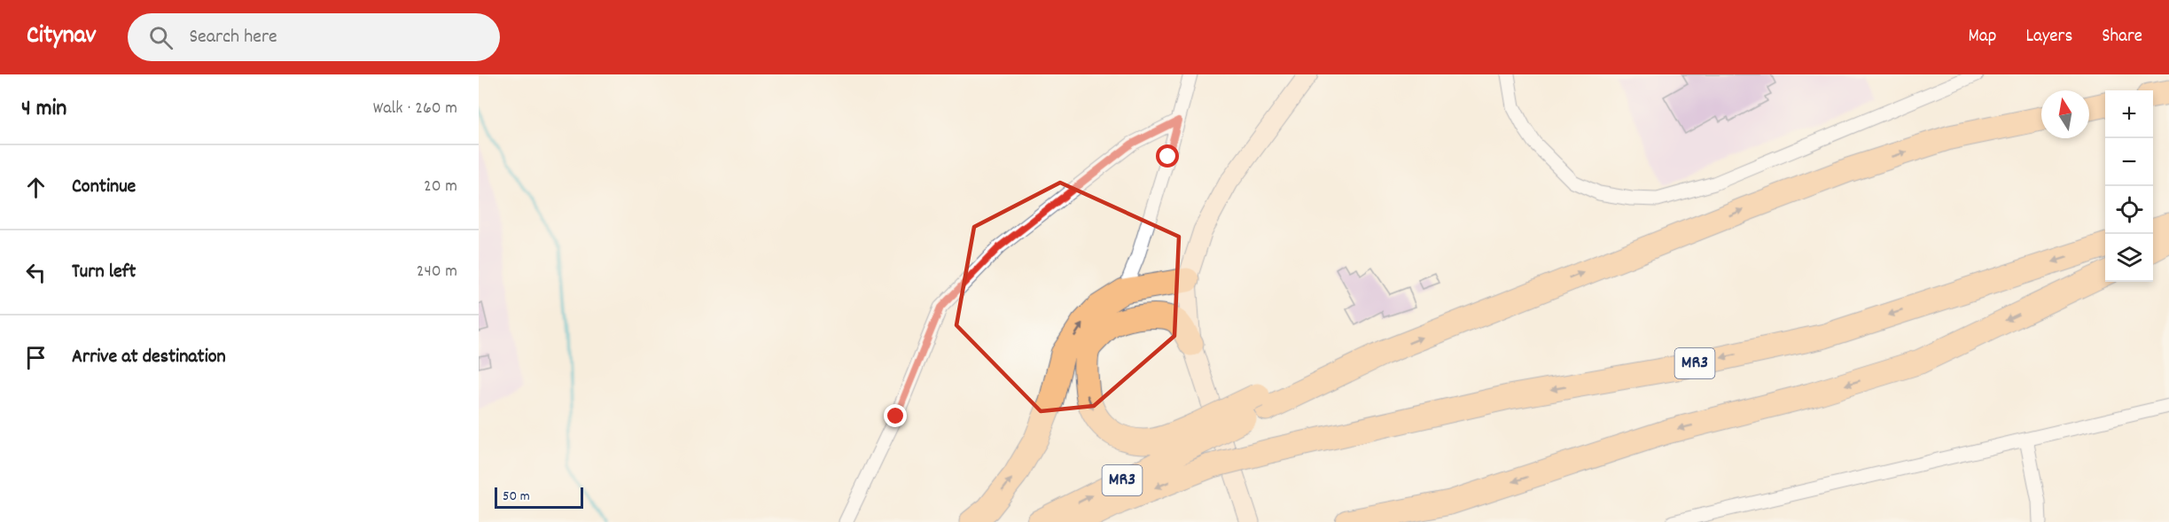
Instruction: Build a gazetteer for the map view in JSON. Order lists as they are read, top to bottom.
{
  "streets": {
    "highway": ["MR3"]
  },
  "scale_bar": "50 m",
  "north": "top",
  "page": {
    "header": "Citynav",
    "search": "Search here",
    "nav": ["Map", "Layers", "Share"],
    "heading": ["4 min", "Walk · 260 m"],
    "map_buttons": ["+", "−"],
    "list": [
      ["Continue", "20 m"],
      ["Turn left", "240 m"],
      "Arrive at destination"
    ],
    "scale": "50 m"
  }
}
